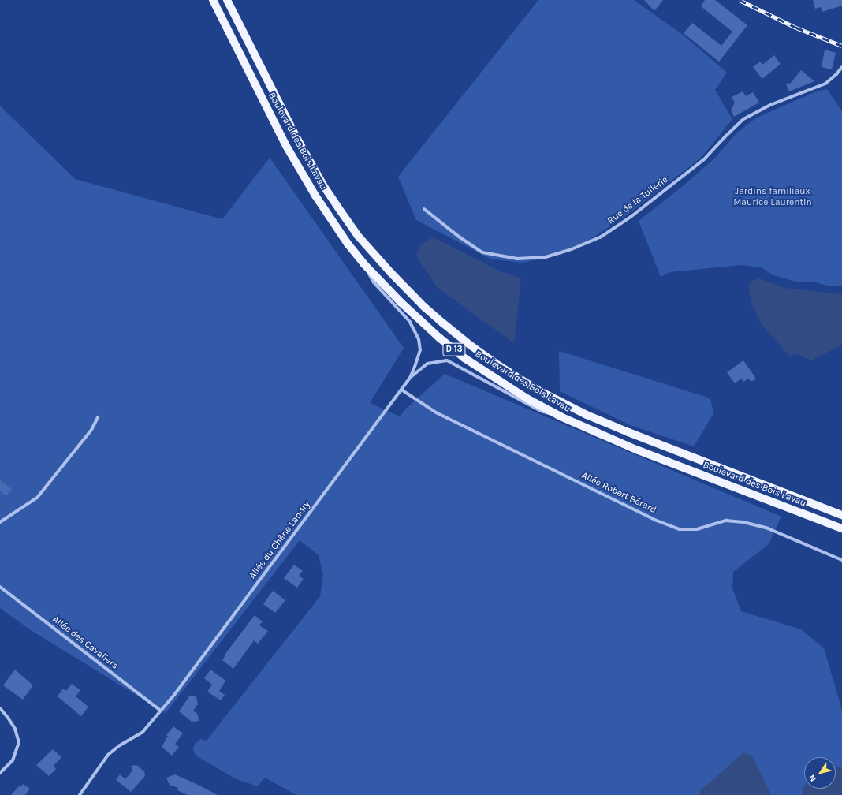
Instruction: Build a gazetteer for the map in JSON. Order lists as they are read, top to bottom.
{
  "streets": {
    "main road": ["Boulevard des Bois Lavau", "D 13"],
    "street": [
      "Rue de la Tuilerie",
      "Allée Robert Bérard",
      "Allée du Chêne Landry",
      "Allée des Cavaliers"
    ]
  },
  "crossings": [
    ["Boulevard des Bois Lavau", "Allée du Chêne Landry"],
    ["Allée Robert Bérard", "Allée du Chêne Landry"],
    ["Allée du Chêne Landry", "Allée des Cavaliers"]
  ],
  "parks": ["Jardins familiaux Maurice Laurentin"],
  "north": "bottom left"
}
